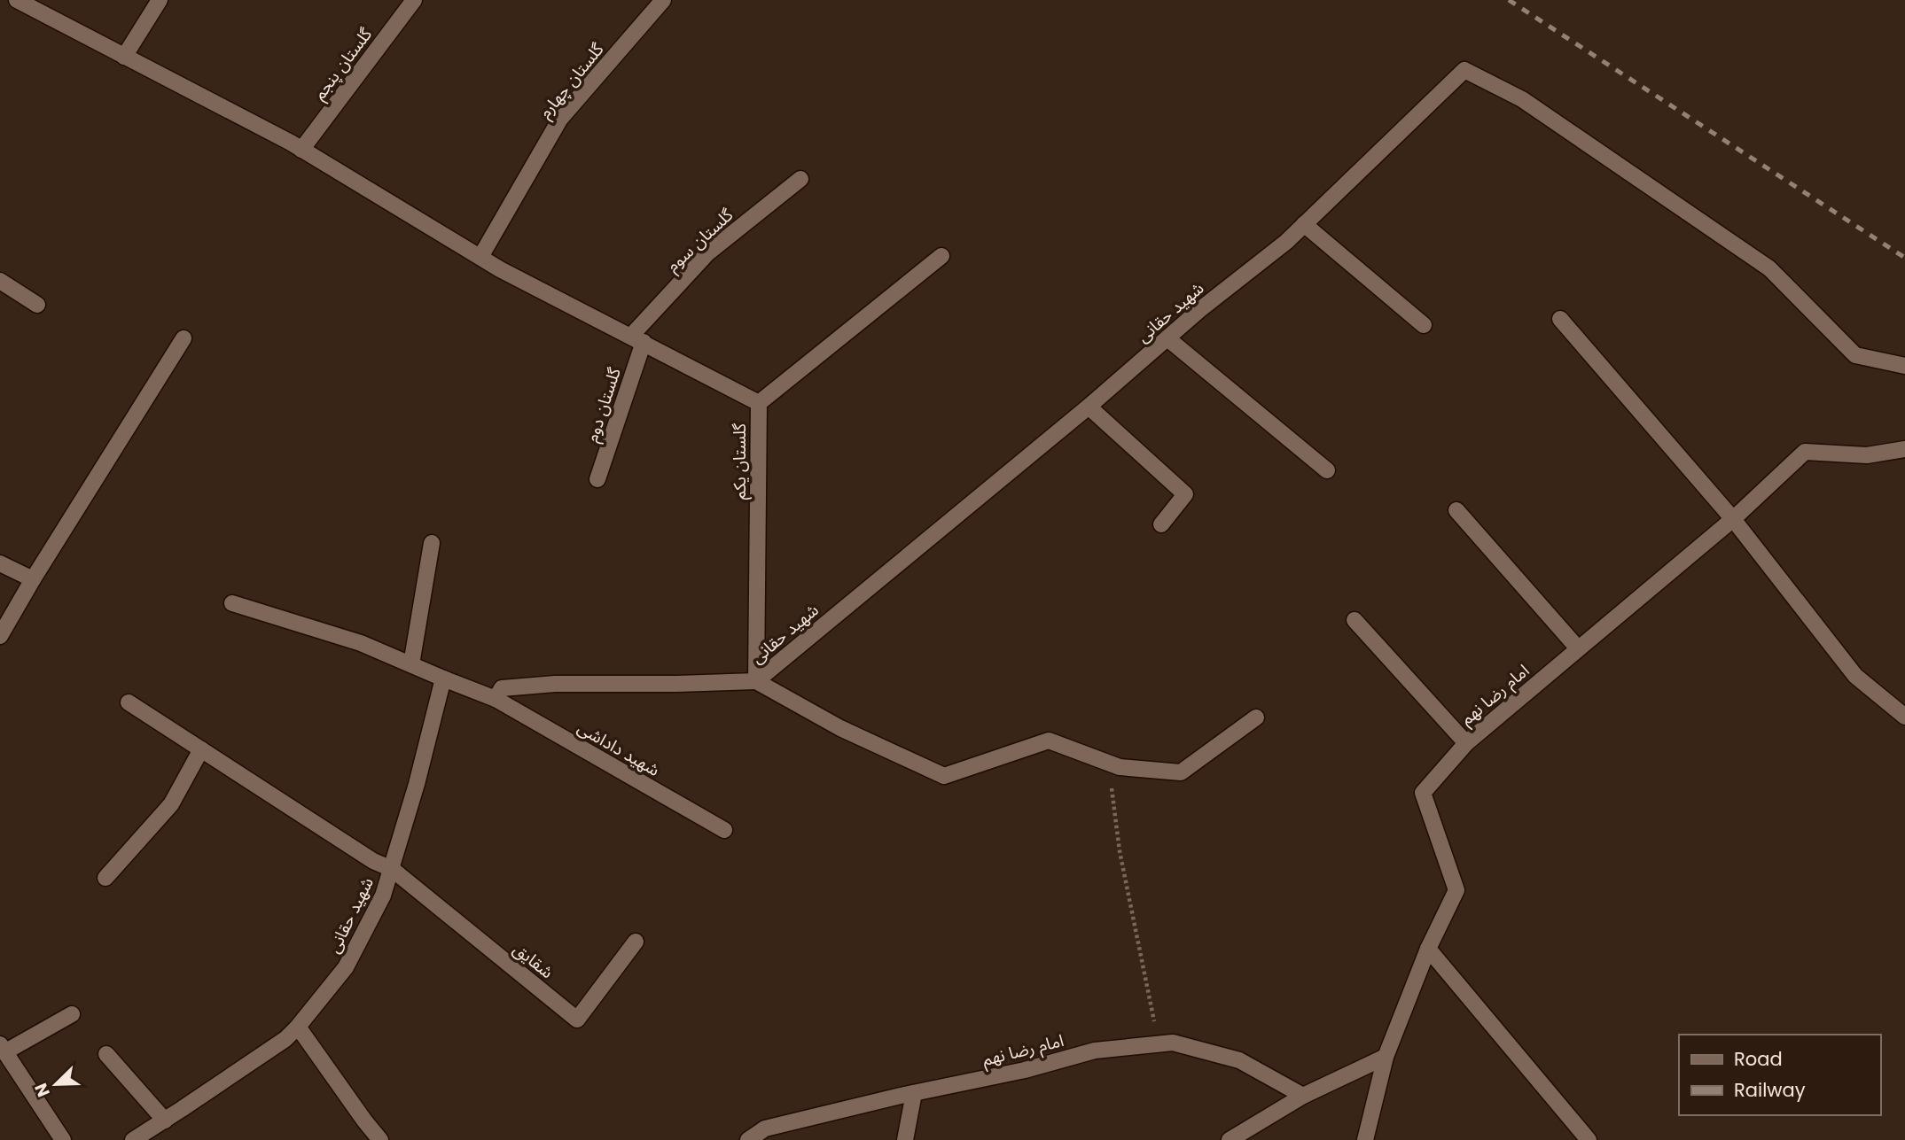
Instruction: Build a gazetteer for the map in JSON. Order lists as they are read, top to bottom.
{
  "streets": {
    "street": [
      "گلستان پنجم",
      "گلستان چهارم",
      "گلستان سوم",
      "شهید حقانی",
      "گلستان دوم",
      "گلستان یکم",
      "امام رضا نهم",
      "شهید داداشی",
      "شقایق"
    ]
  },
  "crossings": [
    ["گلستان سوم", "گلستان دوم"],
    ["شهید حقانی", "گلستان یکم"],
    ["شهید حقانی", "شهید داداشی"],
    ["شهید حقانی", "شقایق"]
  ],
  "legend": ["Road", "Railway"],
  "north": "bottom left"
}
